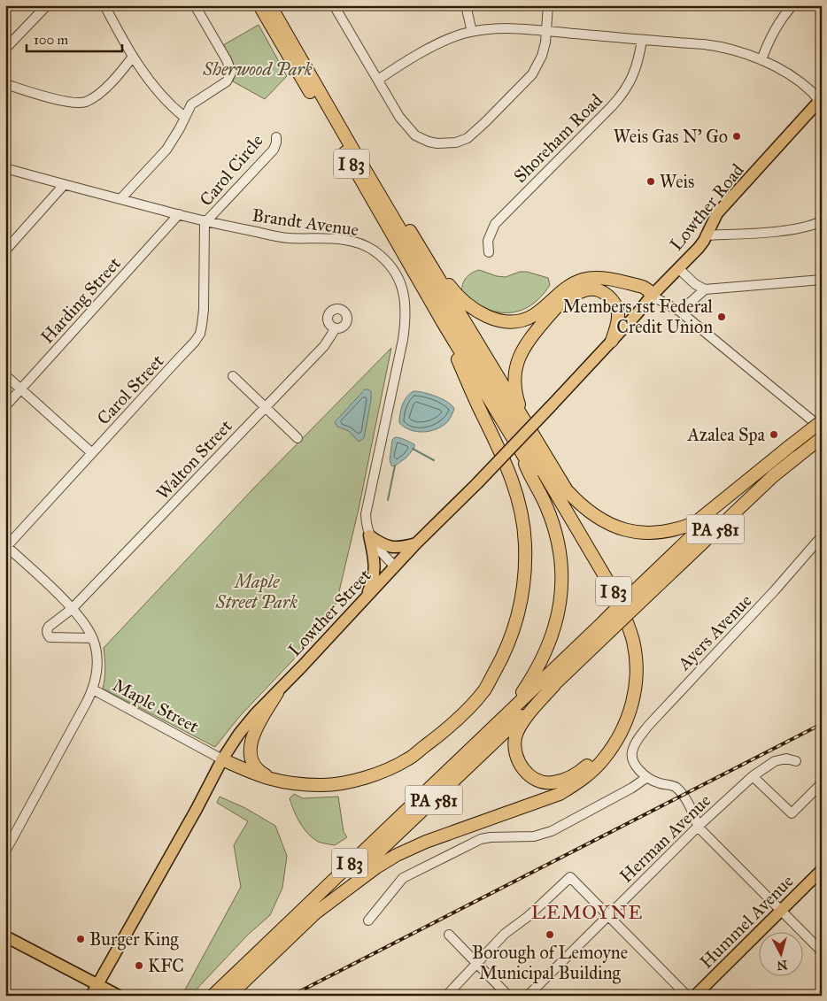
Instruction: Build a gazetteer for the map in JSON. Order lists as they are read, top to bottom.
{
  "streets": {
    "highway": ["I 83", "PA 581"],
    "main road": ["Lowther Road", "Lowther Street", "Hummel Avenue"],
    "street": [
      "Shoreham Road",
      "Carol Circle",
      "Brandt Avenue",
      "Harding Street",
      "Carol Street",
      "Walton Street",
      "Ayers Avenue",
      "Maple Street",
      "Herman Avenue"
    ]
  },
  "crossings": [
    ["I 83", "PA 581"],
    ["Carol Circle", "Brandt Avenue"],
    ["Carol Circle", "Carol Street"],
    ["Lowther Road", "Lowther Street"],
    ["Brandt Avenue", "Harding Street"],
    ["Brandt Avenue", "Carol Street"],
    ["Brandt Avenue", "Lowther Street"],
    ["Carol Street", "Maple Street"],
    ["Walton Street", "Maple Street"],
    ["Lowther Street", "Maple Street"]
  ],
  "districts": ["LEMOYNE"],
  "parks": ["Sherwood Park", "Maple Street Park"],
  "places": [
    "Weis Gas N' Go",
    "Weis",
    "Members 1st Federal Credit Union",
    "Azalea Spa",
    "Borough of Lemoyne Municipal Building",
    "Burger King",
    "KFC"
  ],
  "scale_bar": "100 m",
  "north": "bottom"
}
